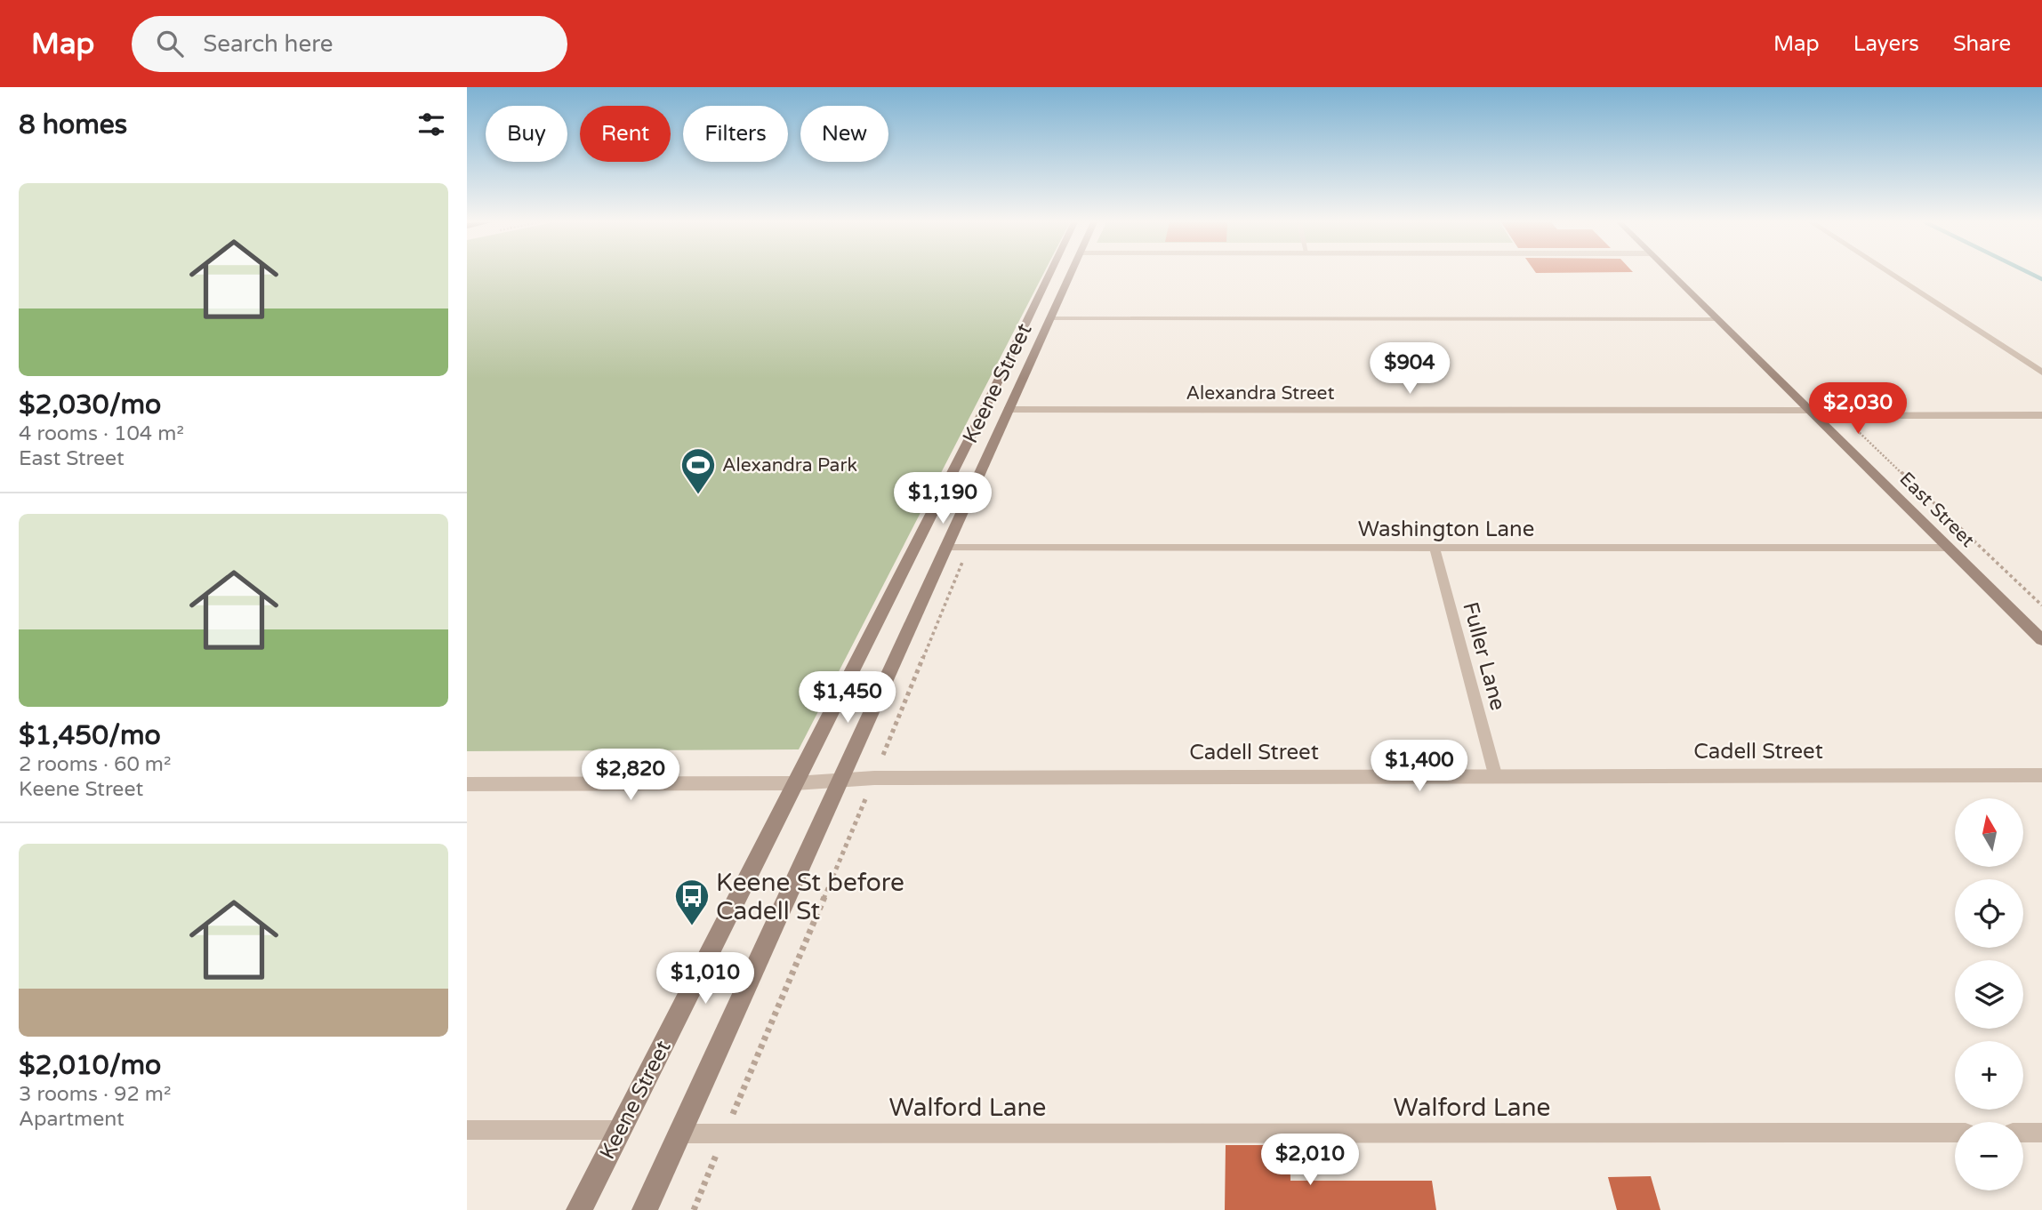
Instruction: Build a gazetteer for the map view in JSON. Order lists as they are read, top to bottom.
{
  "streets": {
    "street": [
      "Keene Street",
      "Alexandra Street",
      "East Street",
      "Cadell Street"
    ],
    "lane": ["Washington Lane", "Fuller Lane", "Walford Lane"]
  },
  "crossings": [
    ["Keene Street", "Alexandra Street"],
    ["Keene Street", "Washington Lane"],
    ["Keene Street", "Cadell Street"],
    ["Keene Street", "Walford Lane"],
    ["Alexandra Street", "East Street"],
    ["East Street", "Washington Lane"],
    ["Washington Lane", "Fuller Lane"],
    ["Fuller Lane", "Cadell Street"]
  ],
  "places": {
    "sports": ["Alexandra Park"],
    "bus stop": ["Keene St before Cadell St"]
  },
  "north": "top",
  "page": {
    "header": "Map",
    "search": "Search here",
    "nav": ["Map", "Layers", "Share"],
    "heading": "8 homes",
    "chip": [
      "Buy",
      "Rent",
      "Filters",
      "New"
    ],
    "list": [
      {
        "name": "$2,030/mo",
        "note": "4 rooms · 104 m² · East Street"
      },
      {
        "name": "$1,450/mo",
        "note": "2 rooms · 60 m² · Keene Street"
      },
      {
        "name": "$2,010/mo",
        "note": "3 rooms · 92 m² · Apartment"
      }
    ],
    "price": [
      "$904",
      "$2,030",
      "$1,190",
      "$1,450",
      "$1,400",
      "$2,820",
      "$1,010",
      "$2,010"
    ],
    "map_buttons": ["+", "−"]
  }
}
